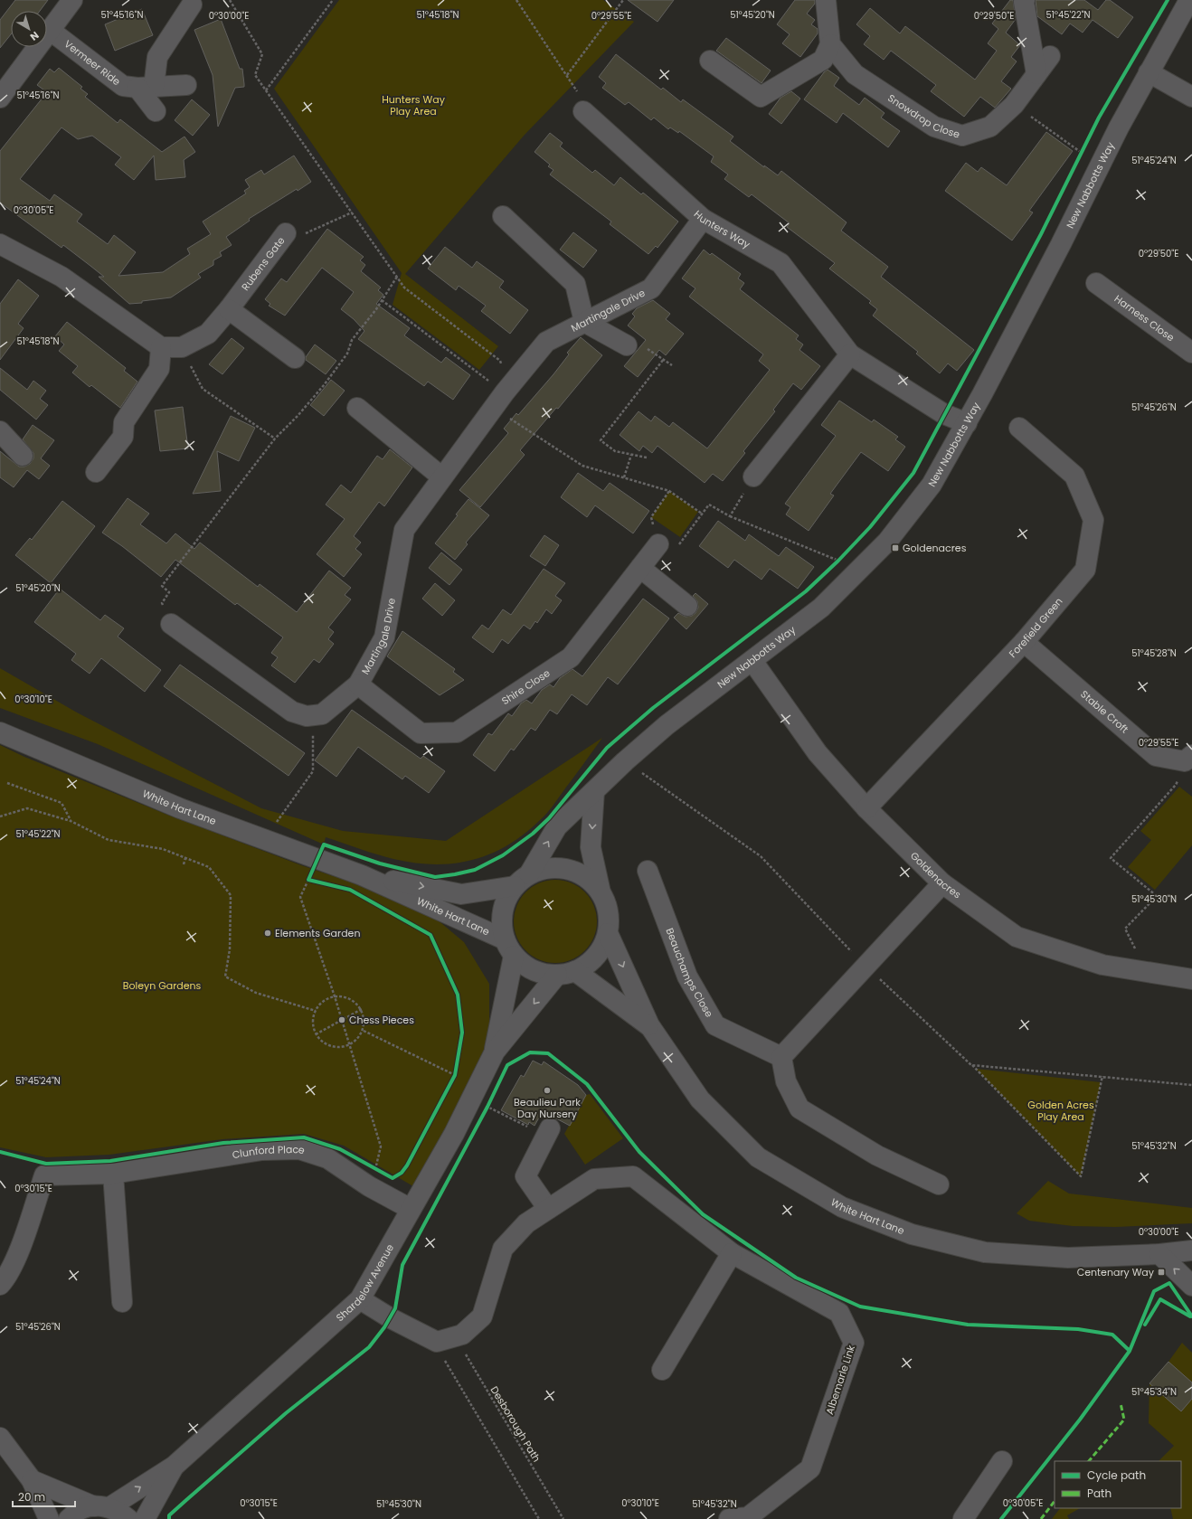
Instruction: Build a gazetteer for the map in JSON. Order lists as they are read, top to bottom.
{
  "streets": {
    "street": [
      "Vermeer Ride",
      "Snowdrop Close",
      "New Nabbotts Way",
      "Hunters Way",
      "Rubens Gate",
      "Martingale Drive",
      "Harness Close",
      "Forefield Green",
      "Shire Close",
      "Stable Croft",
      "White Hart Lane",
      "Goldenacres",
      "Beauchamps Close",
      "Clunford Place",
      "Shardelow Avenue",
      "Albemarle Link"
    ],
    "path": ["Desborough Path"]
  },
  "crossings": [
    ["New Nabbotts Way", "Hunters Way"],
    ["New Nabbotts Way", "White Hart Lane"],
    ["New Nabbotts Way", "Goldenacres"],
    ["New Nabbotts Way", "Shardelow Avenue"],
    ["Hunters Way", "Martingale Drive"],
    ["Martingale Drive", "Shire Close"],
    ["Forefield Green", "Stable Croft"],
    ["Forefield Green", "Goldenacres"],
    ["White Hart Lane", "Shardelow Avenue"],
    ["Clunford Place", "Shardelow Avenue"],
    ["Albemarle Link", "Desborough Path"]
  ],
  "parks": ["Hunters Way Play Area", "Boleyn Gardens", "Golden Acres Play Area"],
  "places": {
    "transit": ["Goldenacres", "Centenary Way"],
    "other": ["Elements Garden", "Chess Pieces", "Beaulieu Park Day Nursery"]
  },
  "legend": ["Cycle path", "Path"],
  "scale_bar": "20 m",
  "north": "bottom right",
  "coordinates": [
    "51°45'16\"N",
    "51°45'18\"N",
    "51°45'20\"N",
    "51°45'22\"N",
    "0°30'00\"E",
    "0°29'55\"E",
    "0°29'50\"E",
    "51°45'24\"N",
    "0°30'05\"E",
    "51°45'26\"N",
    "51°45'28\"N",
    "0°30'10\"E",
    "51°45'30\"N",
    "51°45'32\"N",
    "0°30'15\"E",
    "51°45'34\"N"
  ]
}
